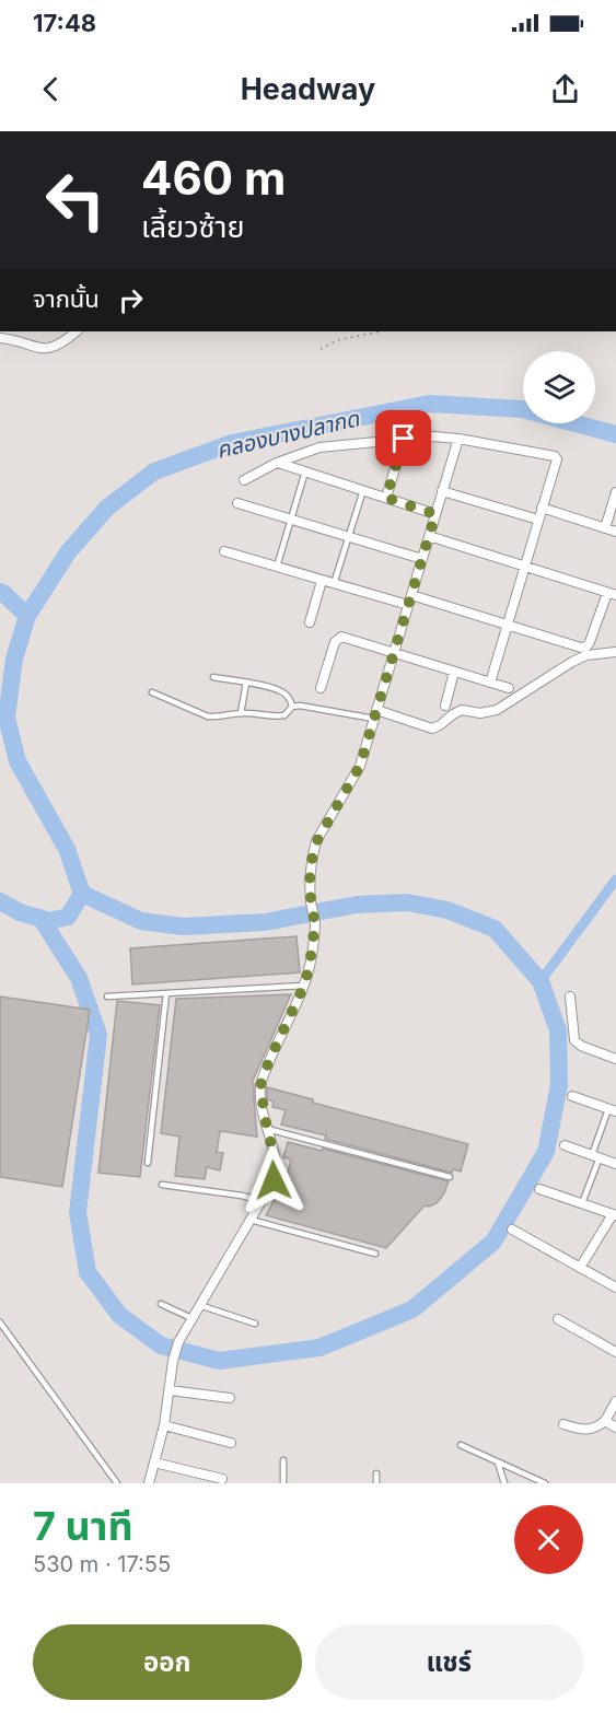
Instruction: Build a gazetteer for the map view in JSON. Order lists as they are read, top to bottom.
{
  "water": ["คลองบางปลากด"],
  "page": {
    "status": "17:48",
    "header": "Headway",
    "turn": ["460 m", "เลี้ยวซ้าย"],
    "then": "จากนั้น",
    "heading": ["7 นาที", "530 m · 17:55"],
    "buttons": ["ออก", "แชร์"]
  }
}
